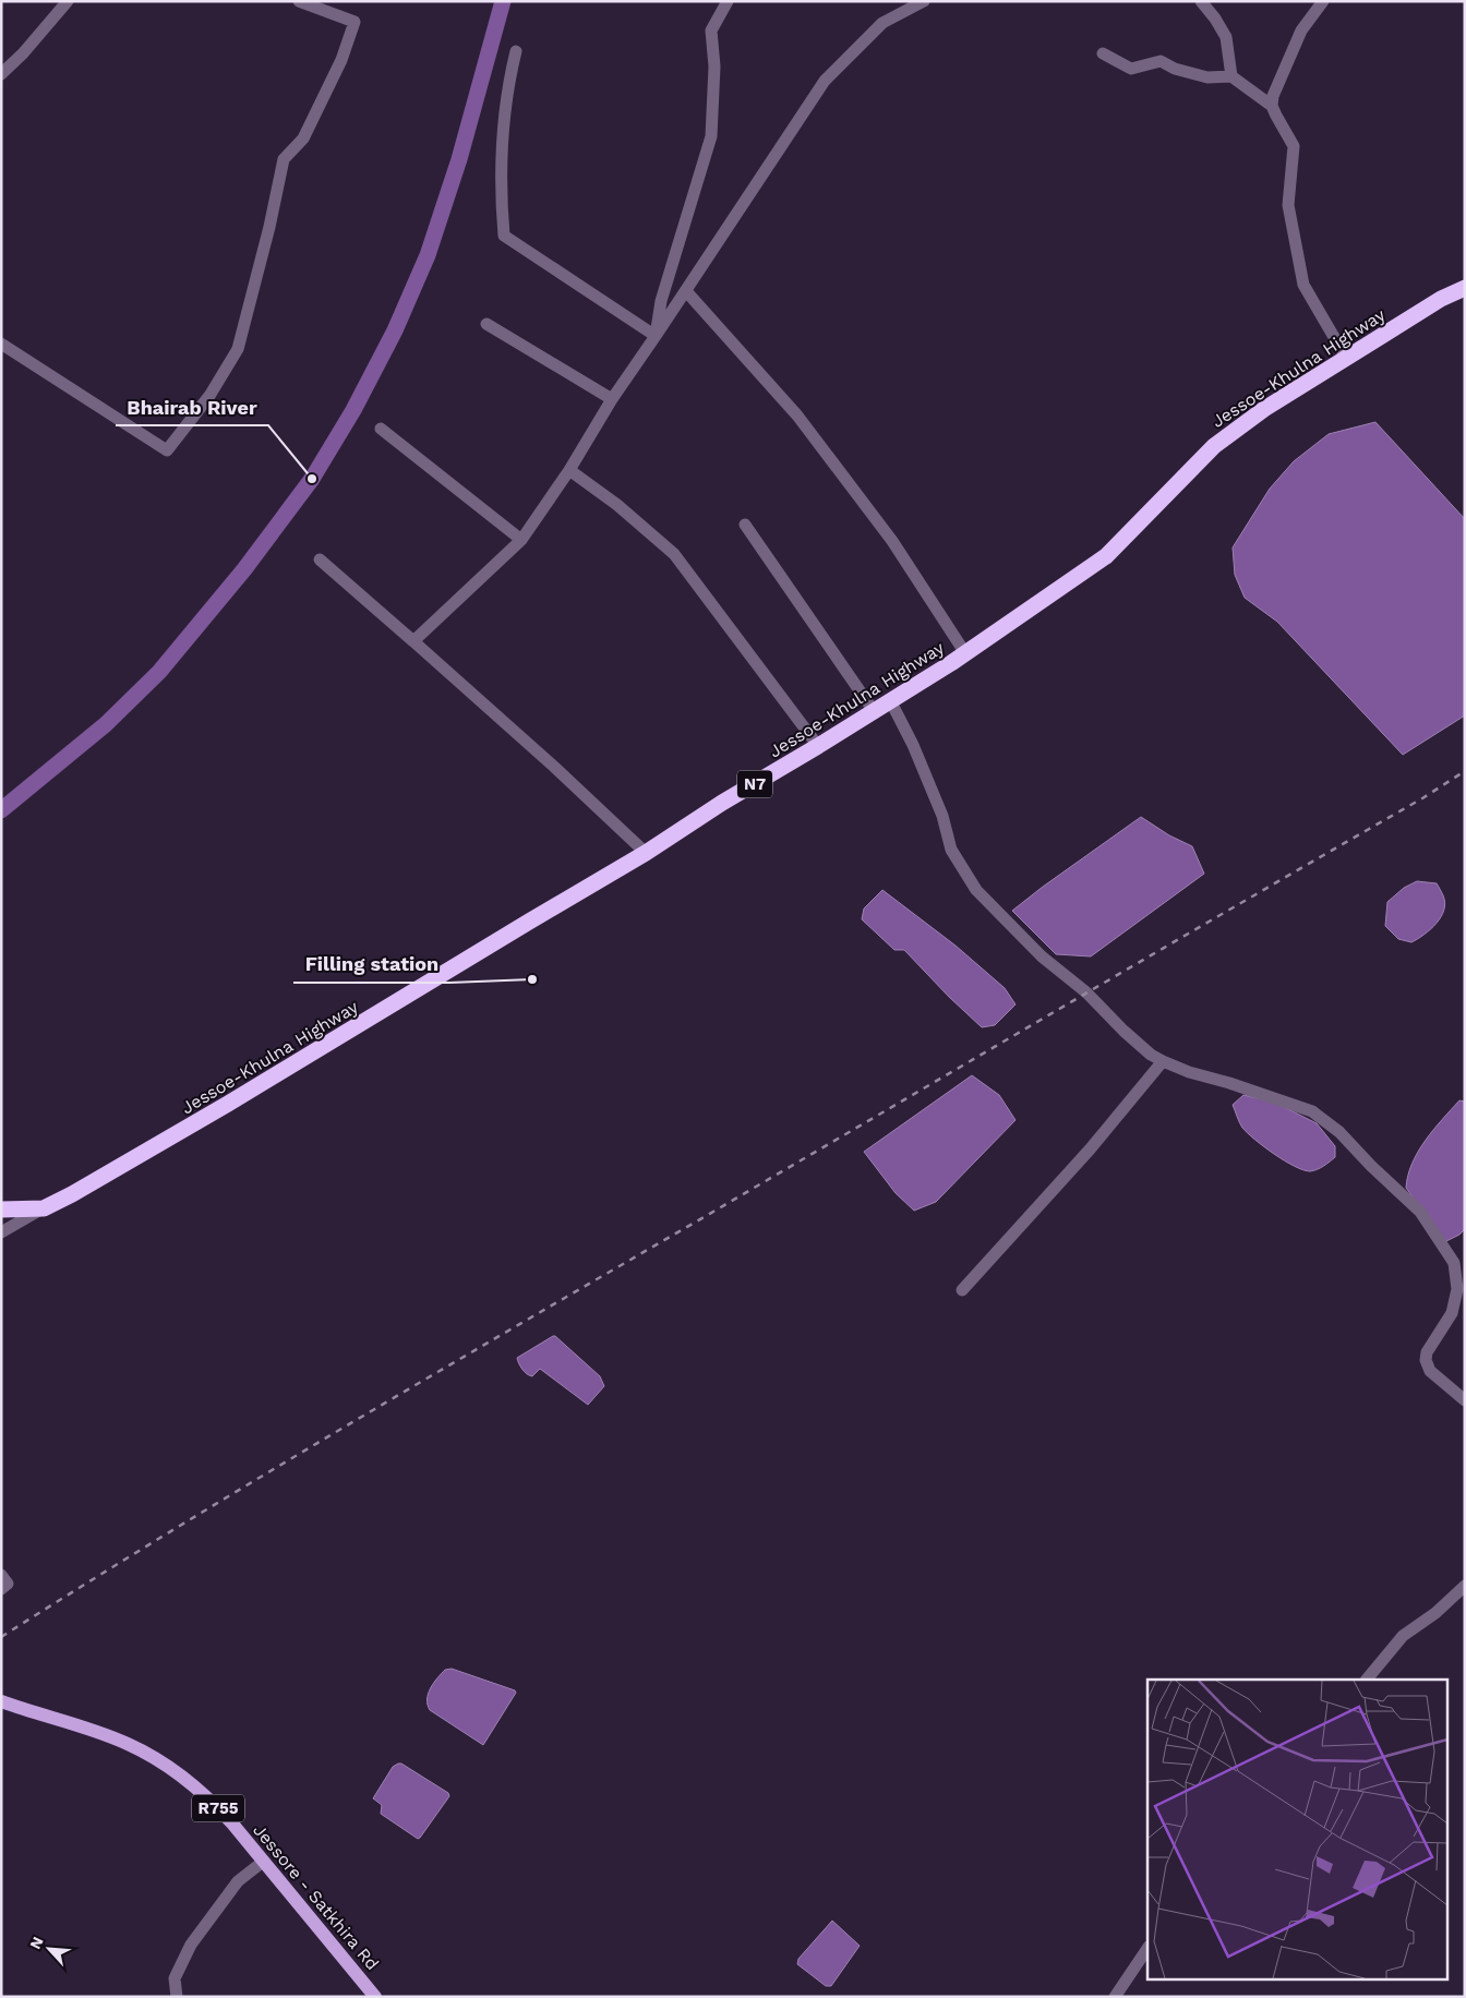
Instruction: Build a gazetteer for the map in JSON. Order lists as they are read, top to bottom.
{
  "streets": {
    "highway": ["Jessoe-Khulna Highway", "N7"],
    "main road": ["R755", "Jessore - Satkhira Rd"]
  },
  "places": ["Bhairab River", "Filling station"],
  "north": "top left"
}
